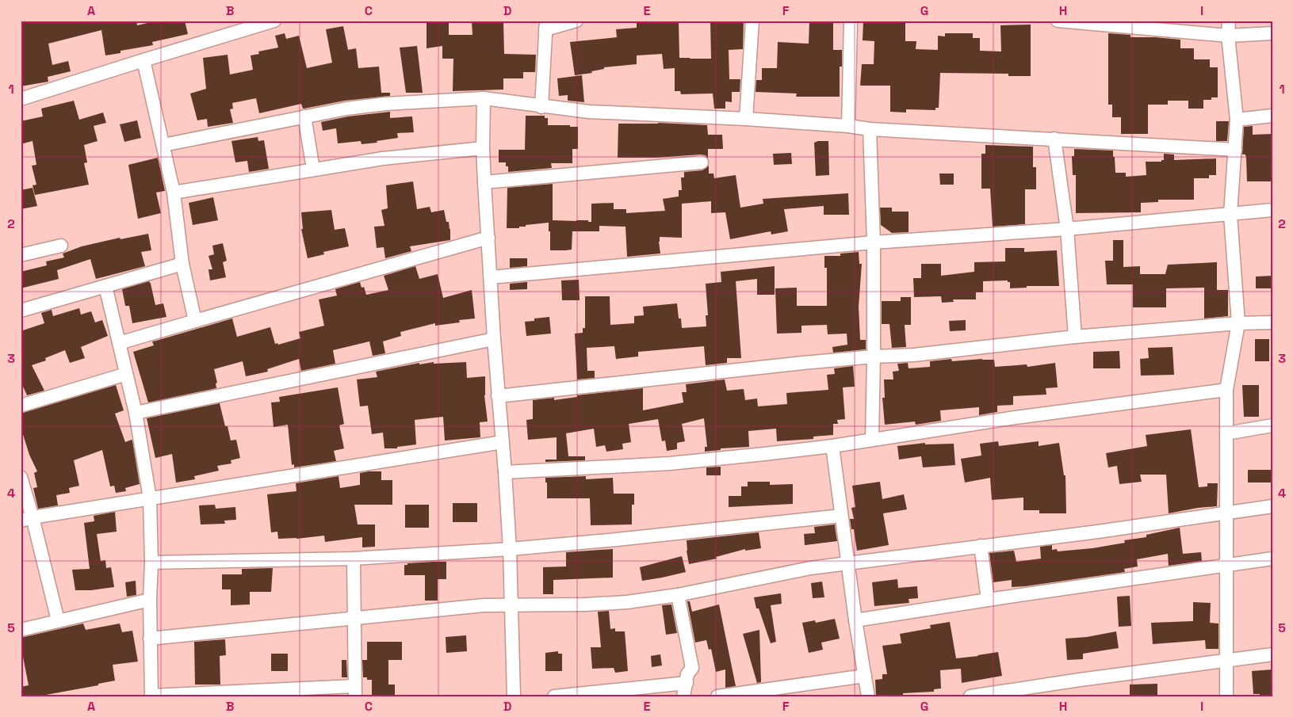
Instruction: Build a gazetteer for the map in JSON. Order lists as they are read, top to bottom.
{
  "grid": {
    "columns": [
      "A",
      "B",
      "C",
      "D",
      "E",
      "F",
      "G",
      "H",
      "I"
    ],
    "rows": [
      "1",
      "2",
      "3",
      "4",
      "5"
    ]
  }
}
